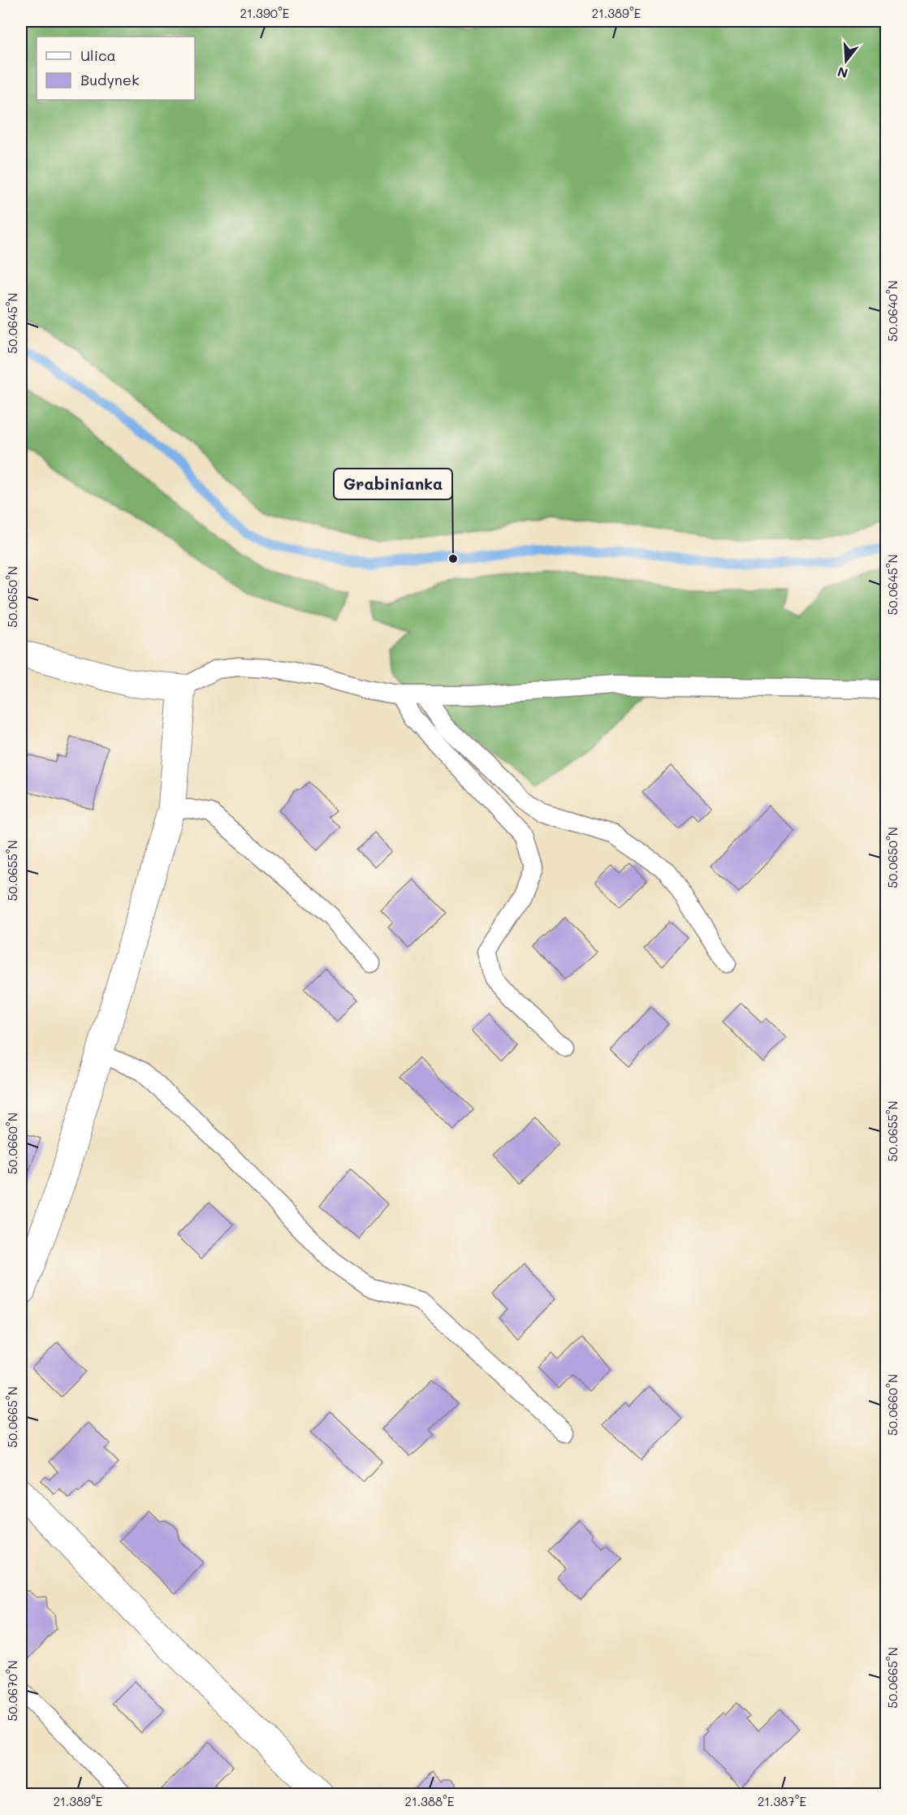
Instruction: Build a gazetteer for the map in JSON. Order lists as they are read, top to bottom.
{
  "places": ["Grabinianka"],
  "legend": ["Ulica", "Budynek"],
  "north": "bottom",
  "coordinates": [
    "21.390°E",
    "21.389°E",
    "50.0640°N",
    "50.0645°N",
    "50.0650°N",
    "50.0655°N",
    "50.0660°N",
    "50.0665°N",
    "50.0670°N",
    "21.388°E",
    "21.387°E"
  ]
}
